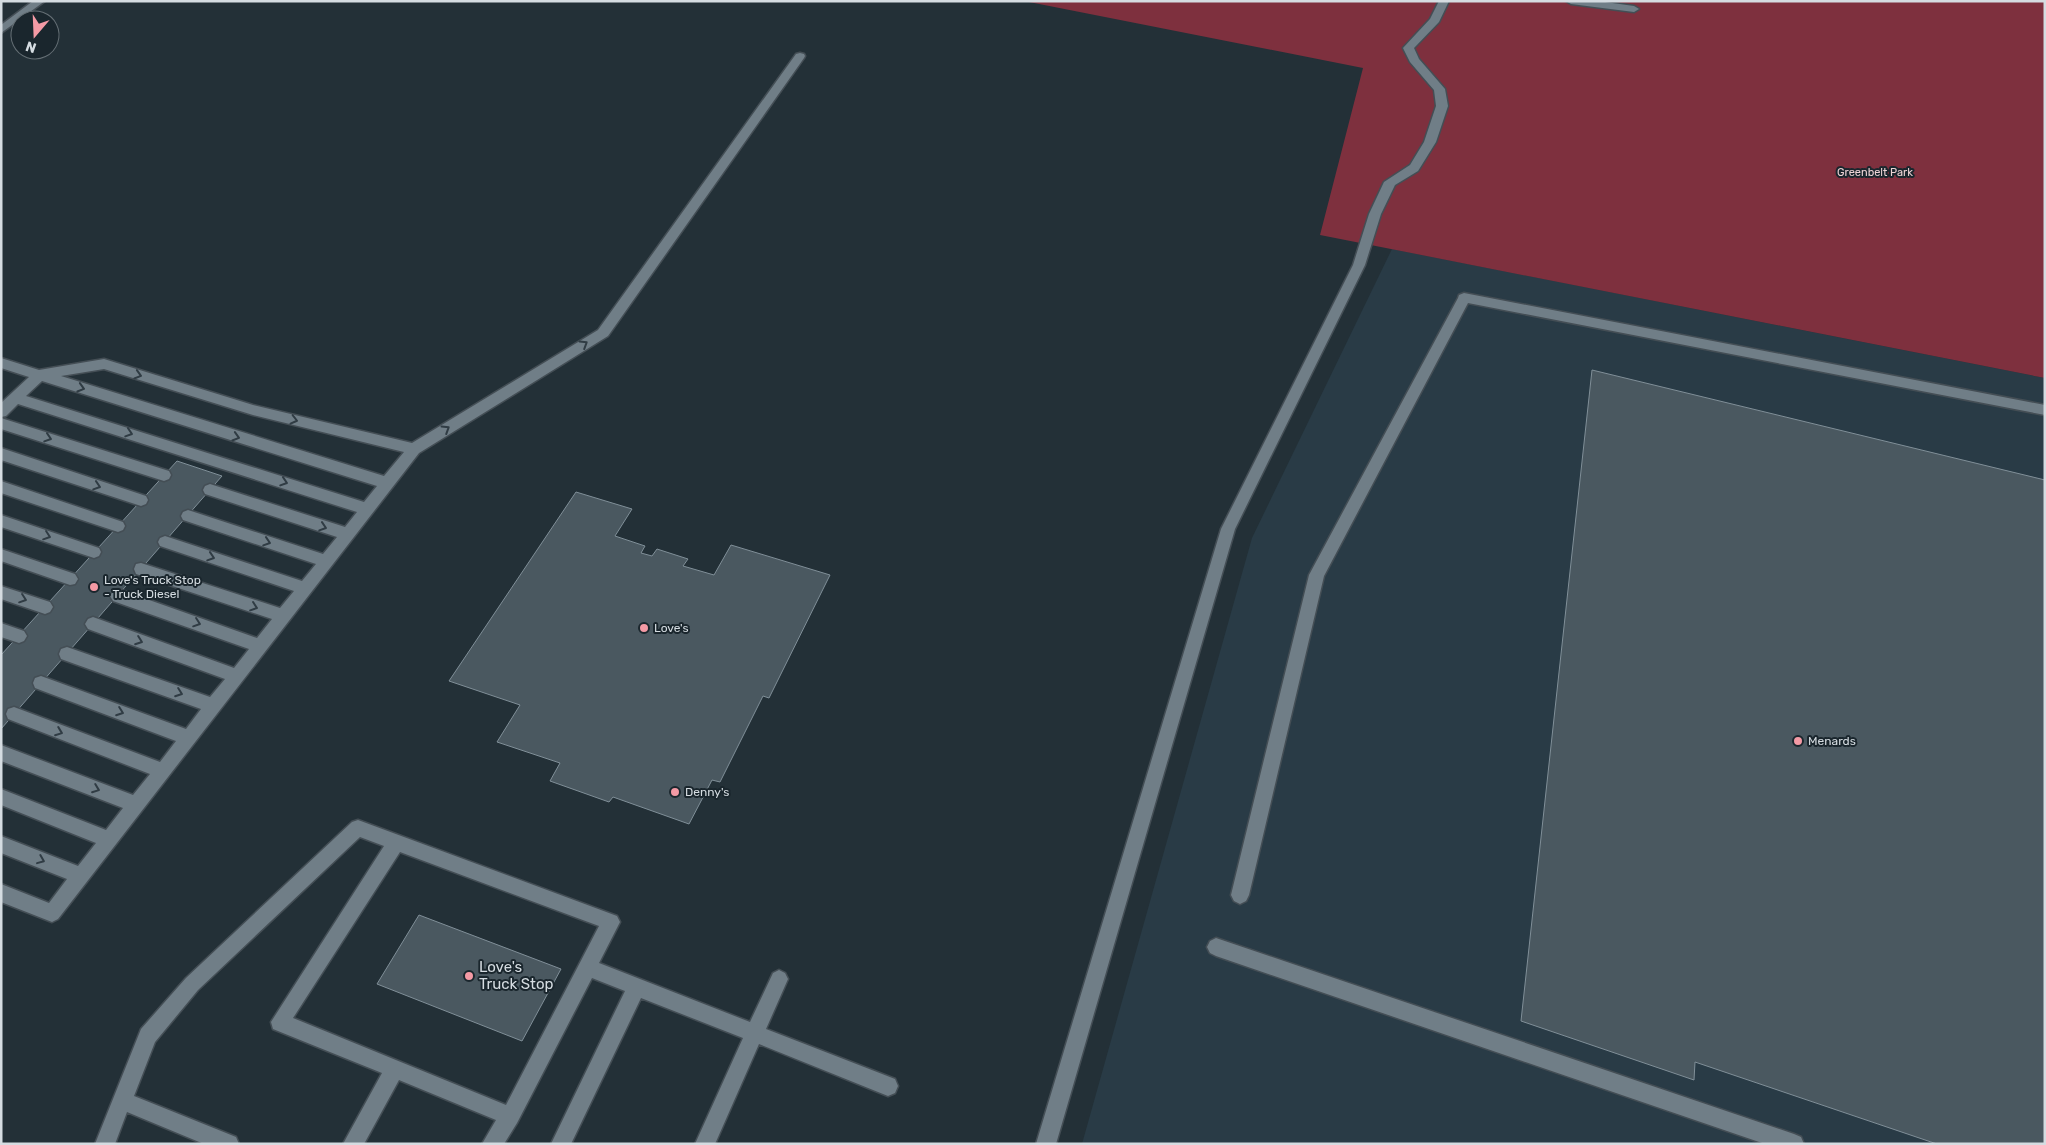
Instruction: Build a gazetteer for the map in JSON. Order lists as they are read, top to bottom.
{
  "parks": ["Greenbelt Park"],
  "places": [
    "Love's Truck Stop - Truck Diesel",
    "Love's",
    "Menards",
    "Denny's",
    "Love's Truck Stop"
  ],
  "north": "bottom"
}
